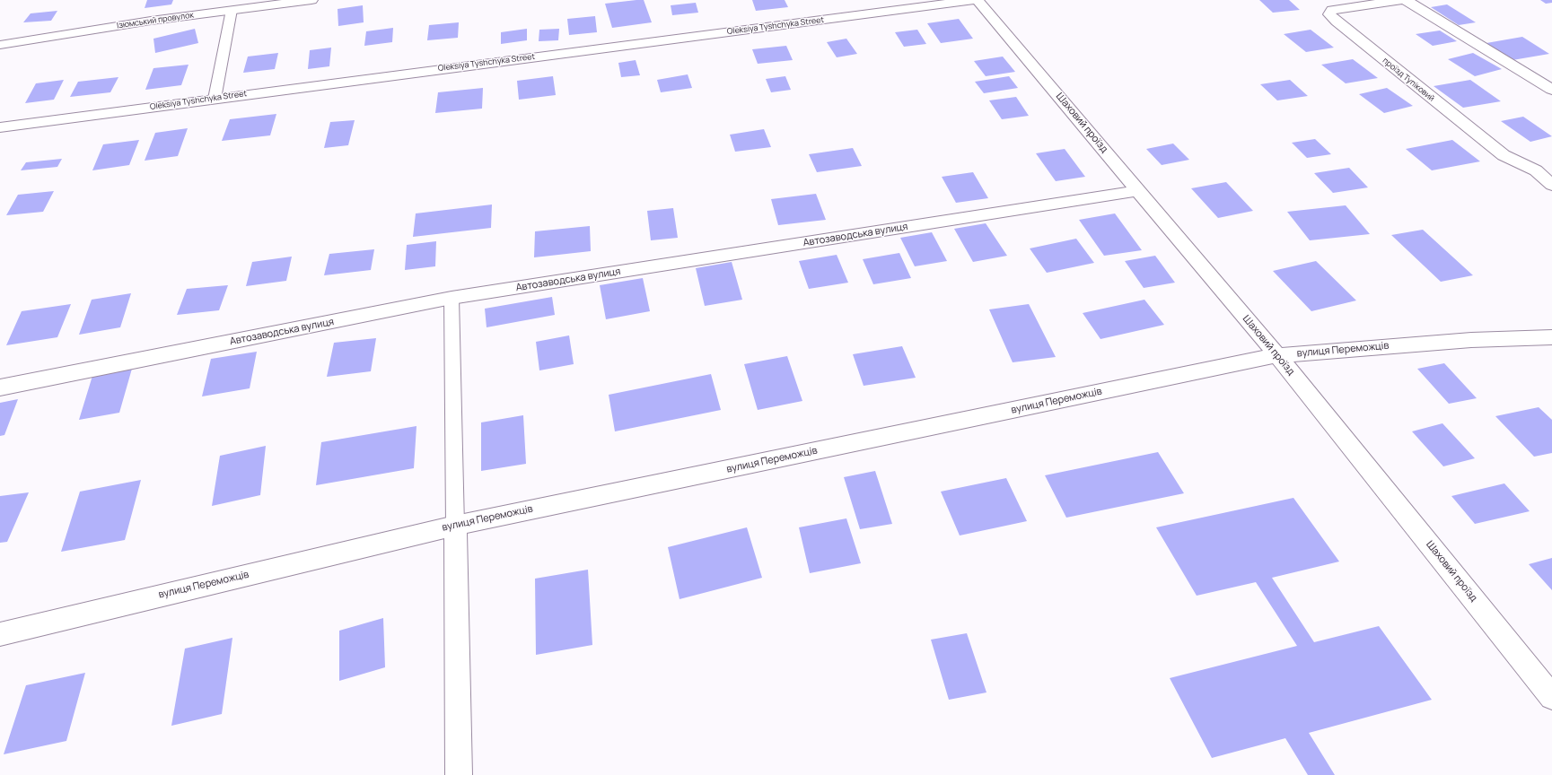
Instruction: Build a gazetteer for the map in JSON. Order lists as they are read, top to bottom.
{
  "streets": {
    "street": [
      "Ізюмський провулок",
      "Oleksiya Tyshchyka Street",
      "проїзд Тупіковий",
      "Шаховий проїзд",
      "Автозаводська вулиця",
      "вулиця Переможців"
    ]
  },
  "crossings": [
    ["Шаховий проїзд", "Автозаводська вулиця"],
    ["Шаховий проїзд", "вулиця Переможців"]
  ]
}
